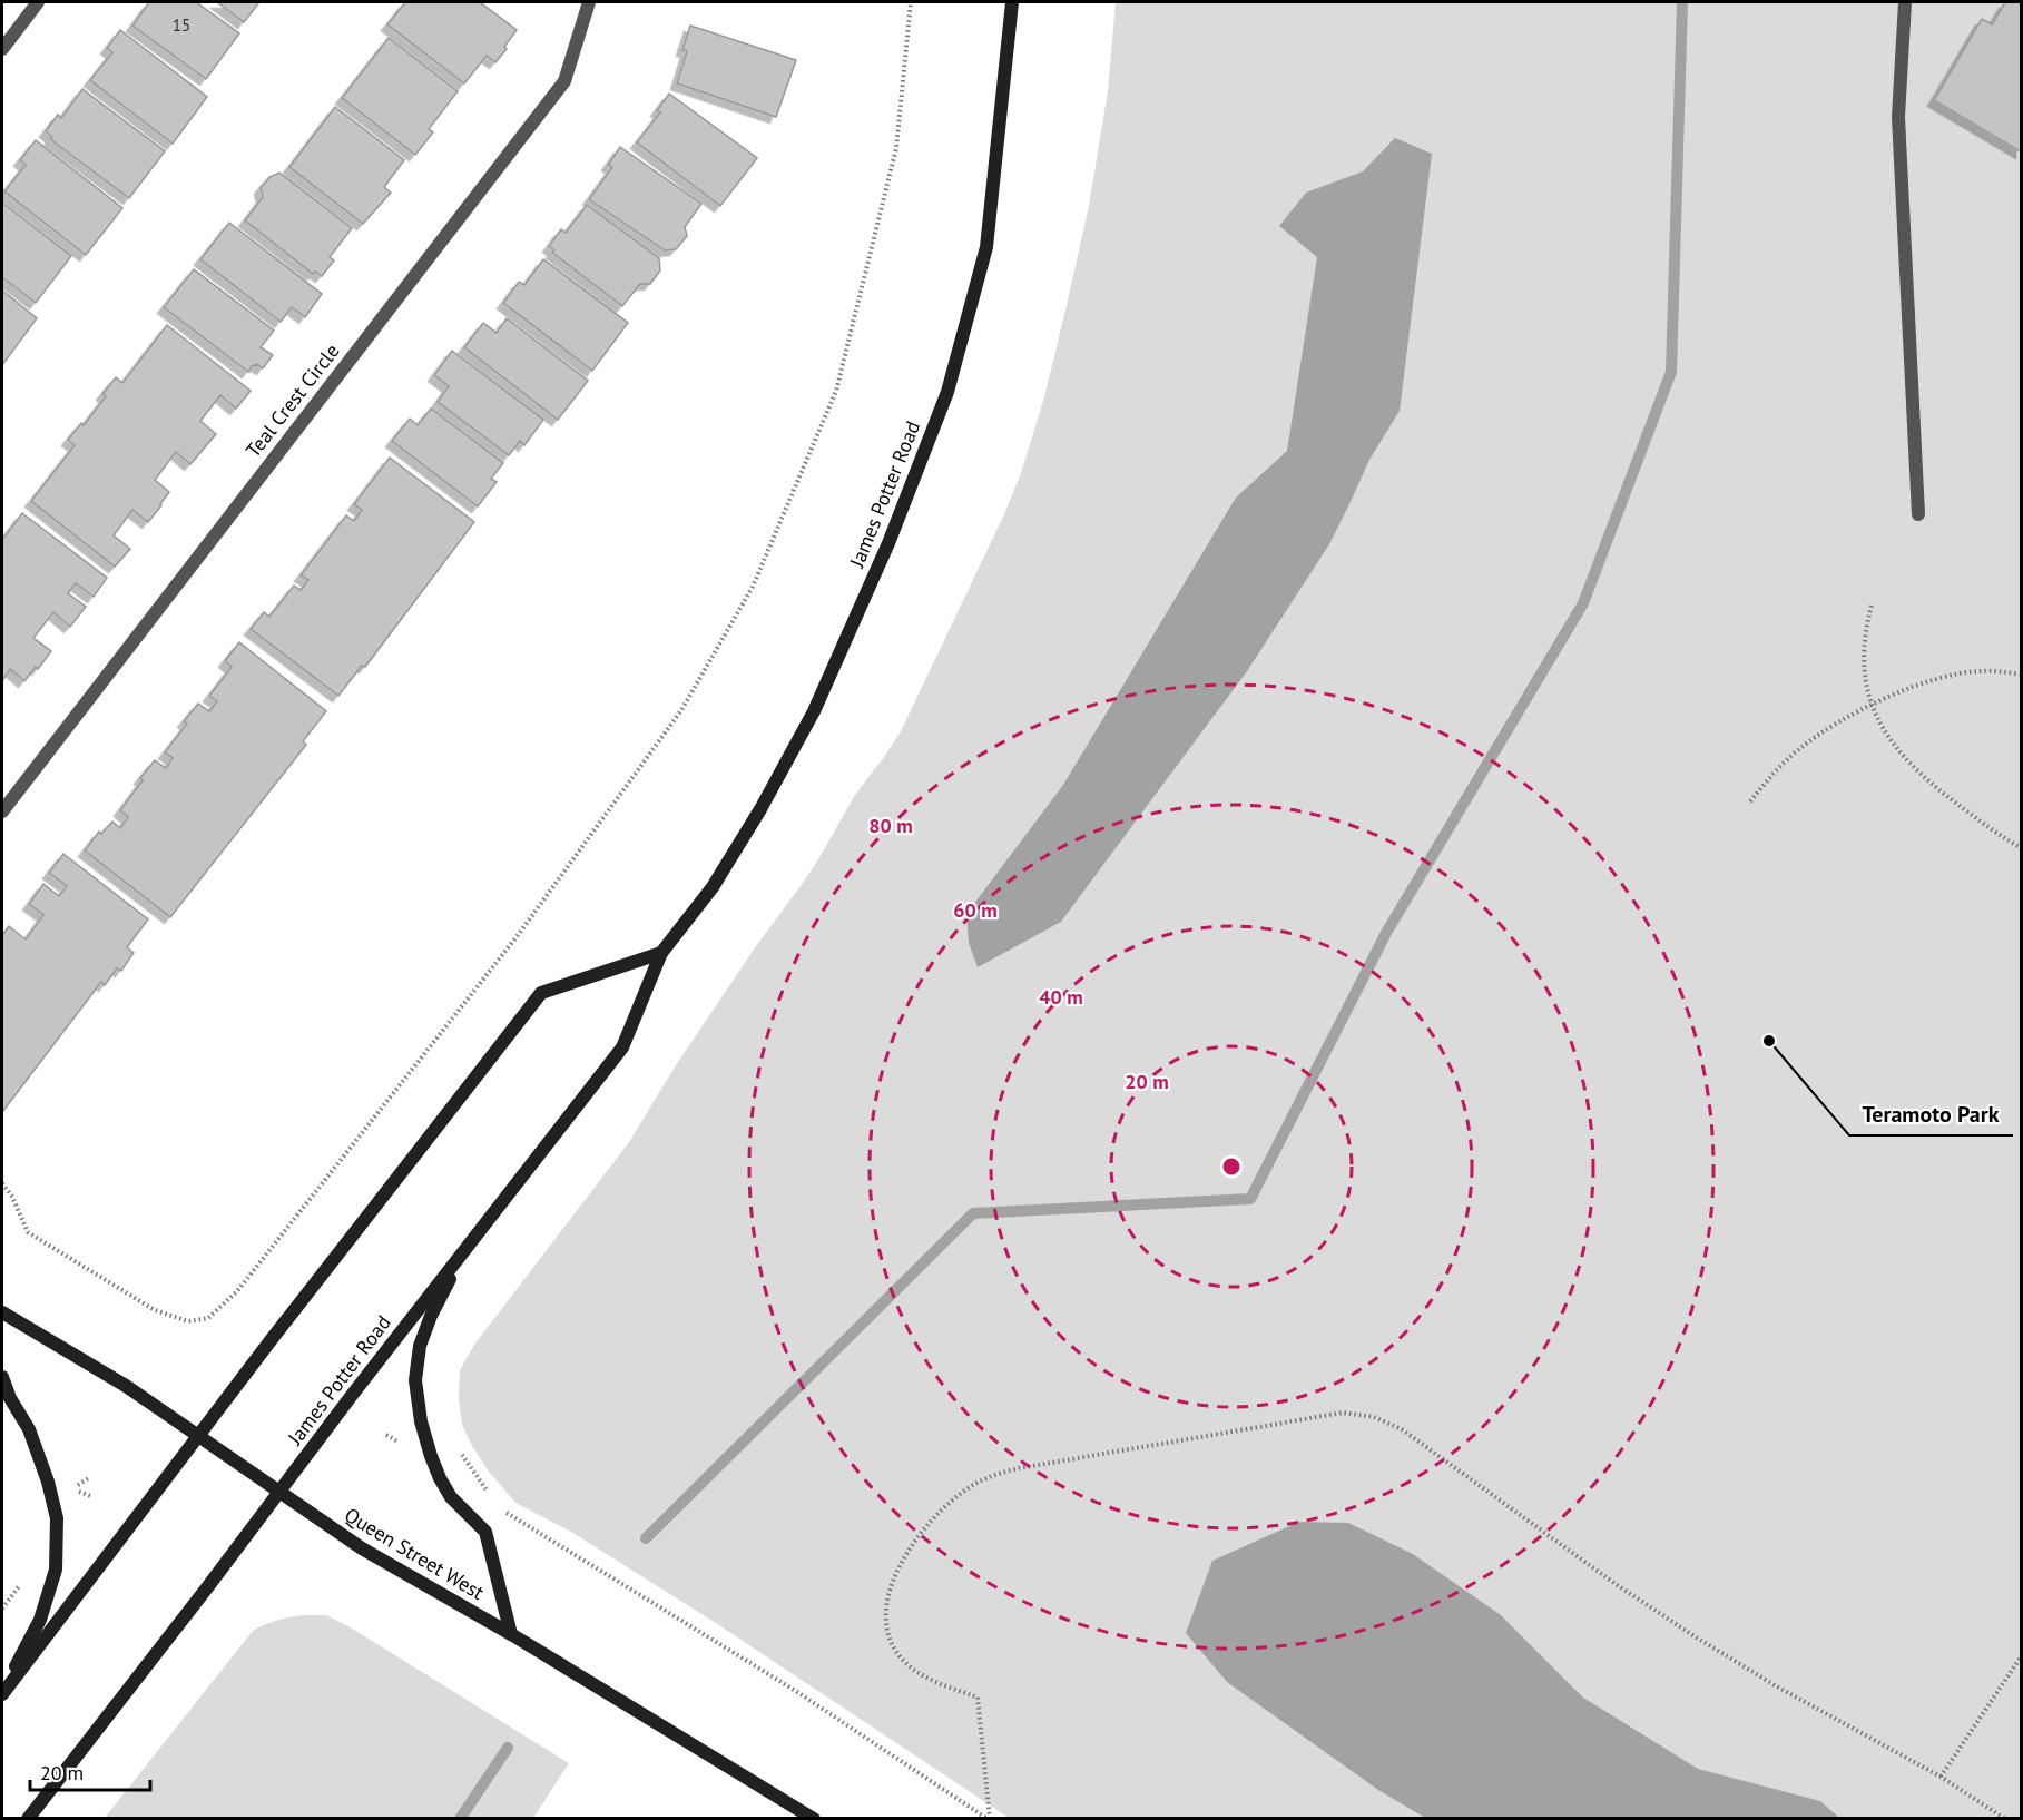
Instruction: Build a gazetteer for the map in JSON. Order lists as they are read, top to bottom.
{
  "streets": {
    "main road": ["James Potter Road", "Queen Street West"],
    "street": ["Teal Crest Circle"]
  },
  "crossings": [
    ["James Potter Road", "Queen Street West"]
  ],
  "places": ["Teramoto Park"],
  "house_numbers": ["15"],
  "scale_bar": "20 m",
  "rings": [
    "80 m",
    "60 m",
    "40 m",
    "20 m"
  ]
}
